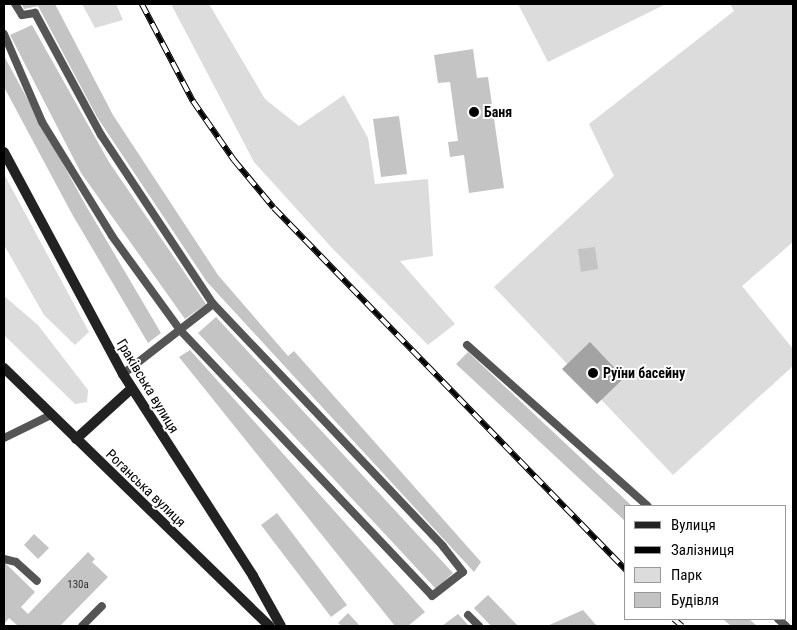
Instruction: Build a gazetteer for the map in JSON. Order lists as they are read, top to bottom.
{
  "streets": {
    "street": ["Граківська вулиця", "Роганська вулиця"]
  },
  "places": ["Баня", "Руїни басейну"],
  "house_numbers": ["130а"],
  "legend": [
    "Вулиця",
    "Залізниця",
    "Парк",
    "Будівля"
  ]
}
